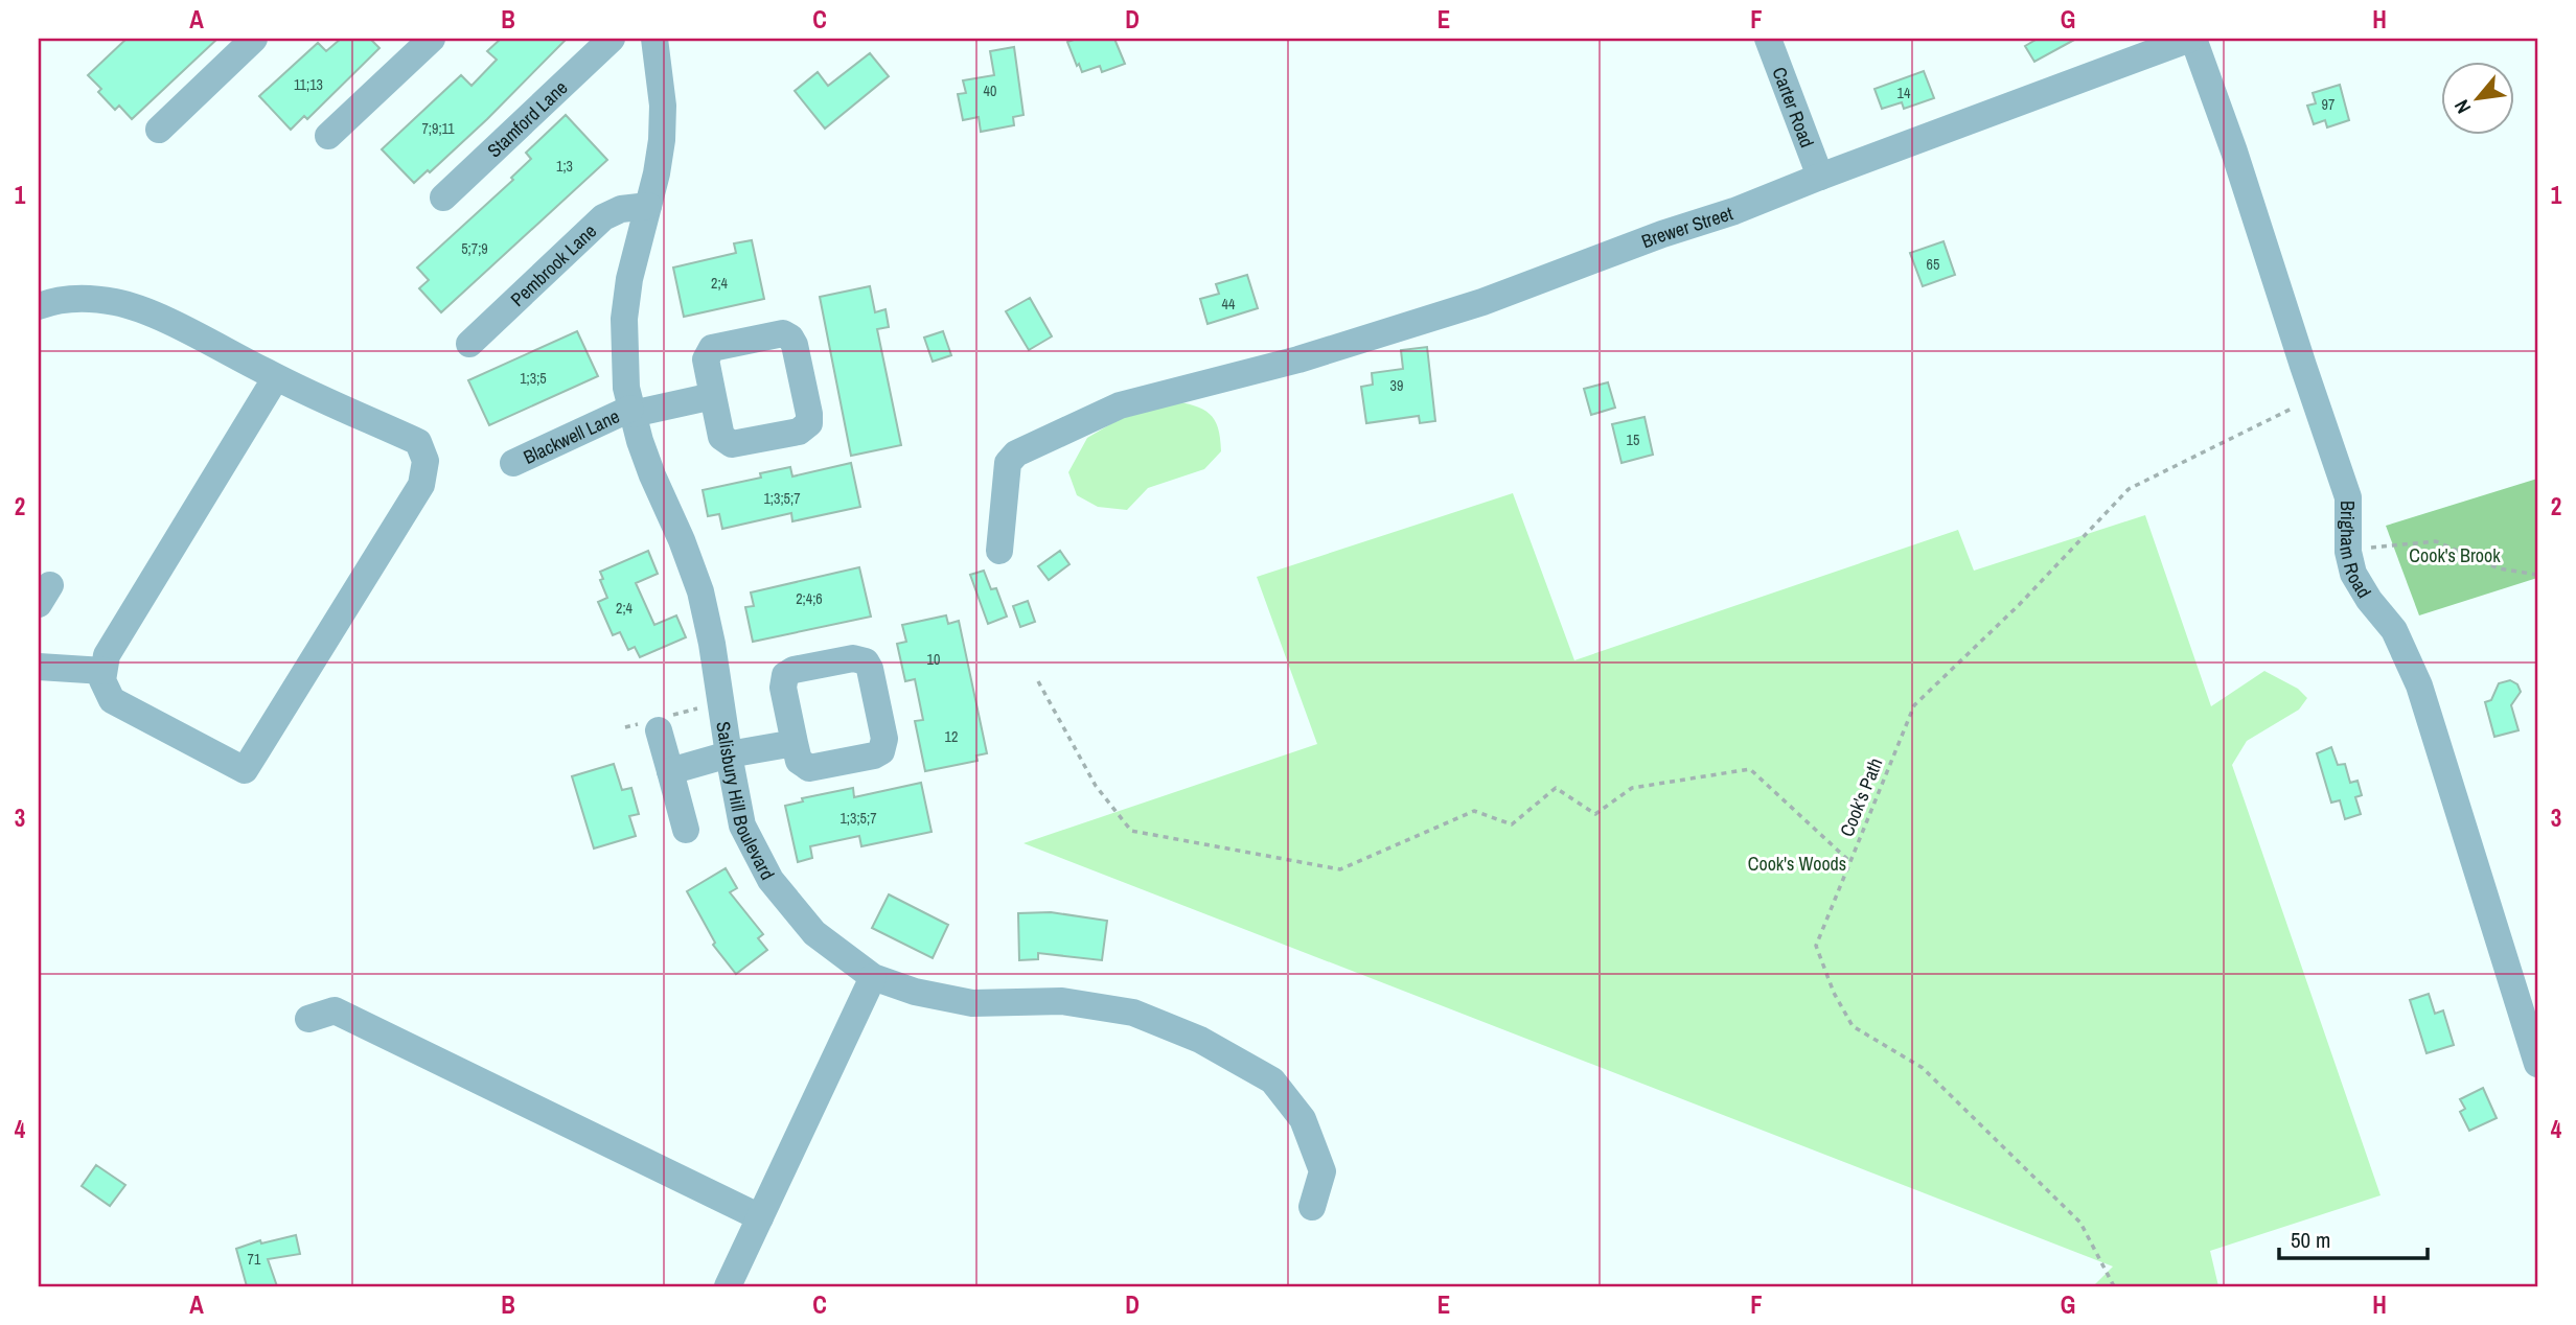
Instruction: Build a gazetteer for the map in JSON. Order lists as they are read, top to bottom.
{
  "streets": {
    "street": [
      "Carter Road",
      "Stamford Lane",
      "Brewer Street",
      "Pembrook Lane",
      "Blackwell Lane",
      "Brigham Road",
      "Salisbury Hill Boulevard"
    ],
    "path": ["Cook's Path"]
  },
  "crossings": [
    ["Carter Road", "Brewer Street"],
    ["Brewer Street", "Brigham Road"],
    ["Pembrook Lane", "Salisbury Hill Boulevard"],
    ["Blackwell Lane", "Salisbury Hill Boulevard"],
    ["Brigham Road", "Cook's Path"]
  ],
  "parks": ["Cook's Brook", "Cook's Woods"],
  "house_numbers": [
    "11;13",
    "40",
    "14",
    "97",
    "7;9;11",
    "1;3",
    "5;7;9",
    "65",
    "2;4",
    "44",
    "1;3;5",
    "39",
    "15",
    "1;3;5;7",
    "2;4;6",
    "2;4",
    "10",
    "12",
    "1;3;5;7",
    "71"
  ],
  "scale_bar": "50 m",
  "north": "bottom left",
  "grid": {
    "columns": [
      "A",
      "B",
      "C",
      "D",
      "E",
      "F",
      "G",
      "H"
    ],
    "rows": [
      "1",
      "2",
      "3",
      "4"
    ]
  }
}
